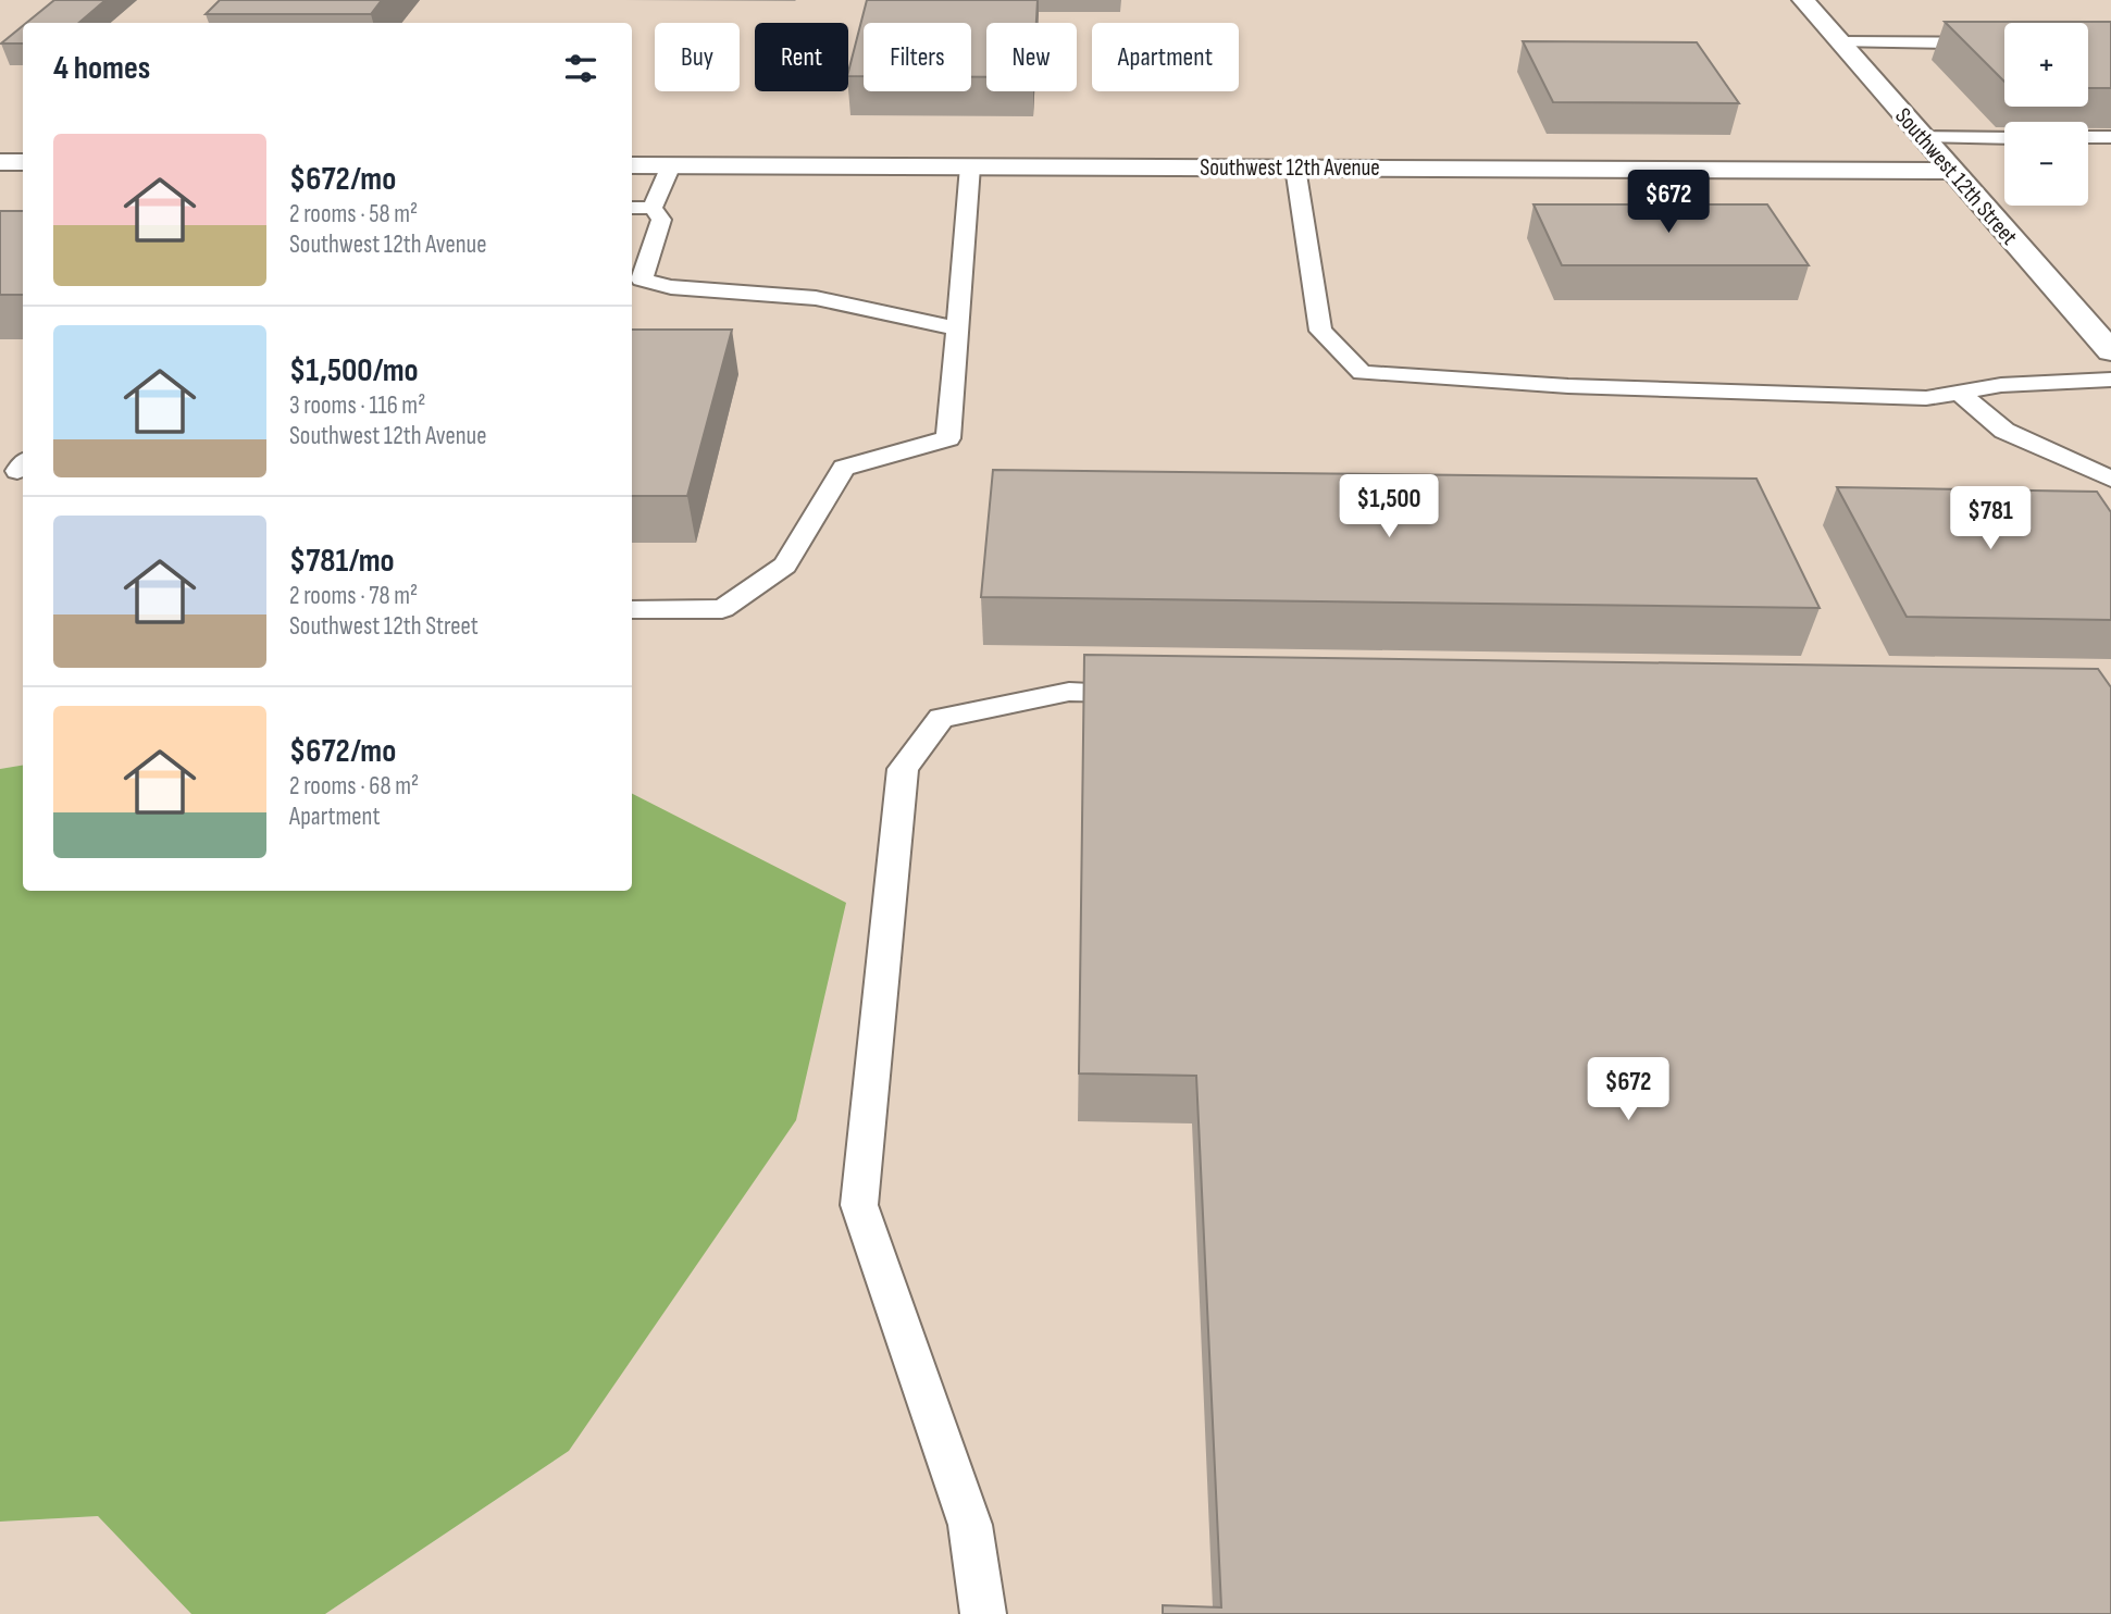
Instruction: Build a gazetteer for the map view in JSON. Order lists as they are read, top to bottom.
{
  "streets": {
    "street": ["Southwest 12th Avenue", "Southwest 12th Street"]
  },
  "crossings": [
    ["Southwest 12th Avenue", "Southwest 12th Street"]
  ],
  "page": {
    "map_buttons": ["+", "−"],
    "chip": [
      "Buy",
      "Rent",
      "Filters",
      "New",
      "Apartment"
    ],
    "heading": "4 homes",
    "list": [
      {
        "name": "$672/mo",
        "note": "2 rooms · 58 m² · Southwest 12th Avenue"
      },
      {
        "name": "$1,500/mo",
        "note": "3 rooms · 116 m² · Southwest 12th Avenue"
      },
      {
        "name": "$781/mo",
        "note": "2 rooms · 78 m² · Southwest 12th Street"
      },
      {
        "name": "$672/mo",
        "note": "2 rooms · 68 m² · Apartment"
      }
    ],
    "price": [
      "$672",
      "$1,500",
      "$781",
      "$672"
    ]
  }
}
